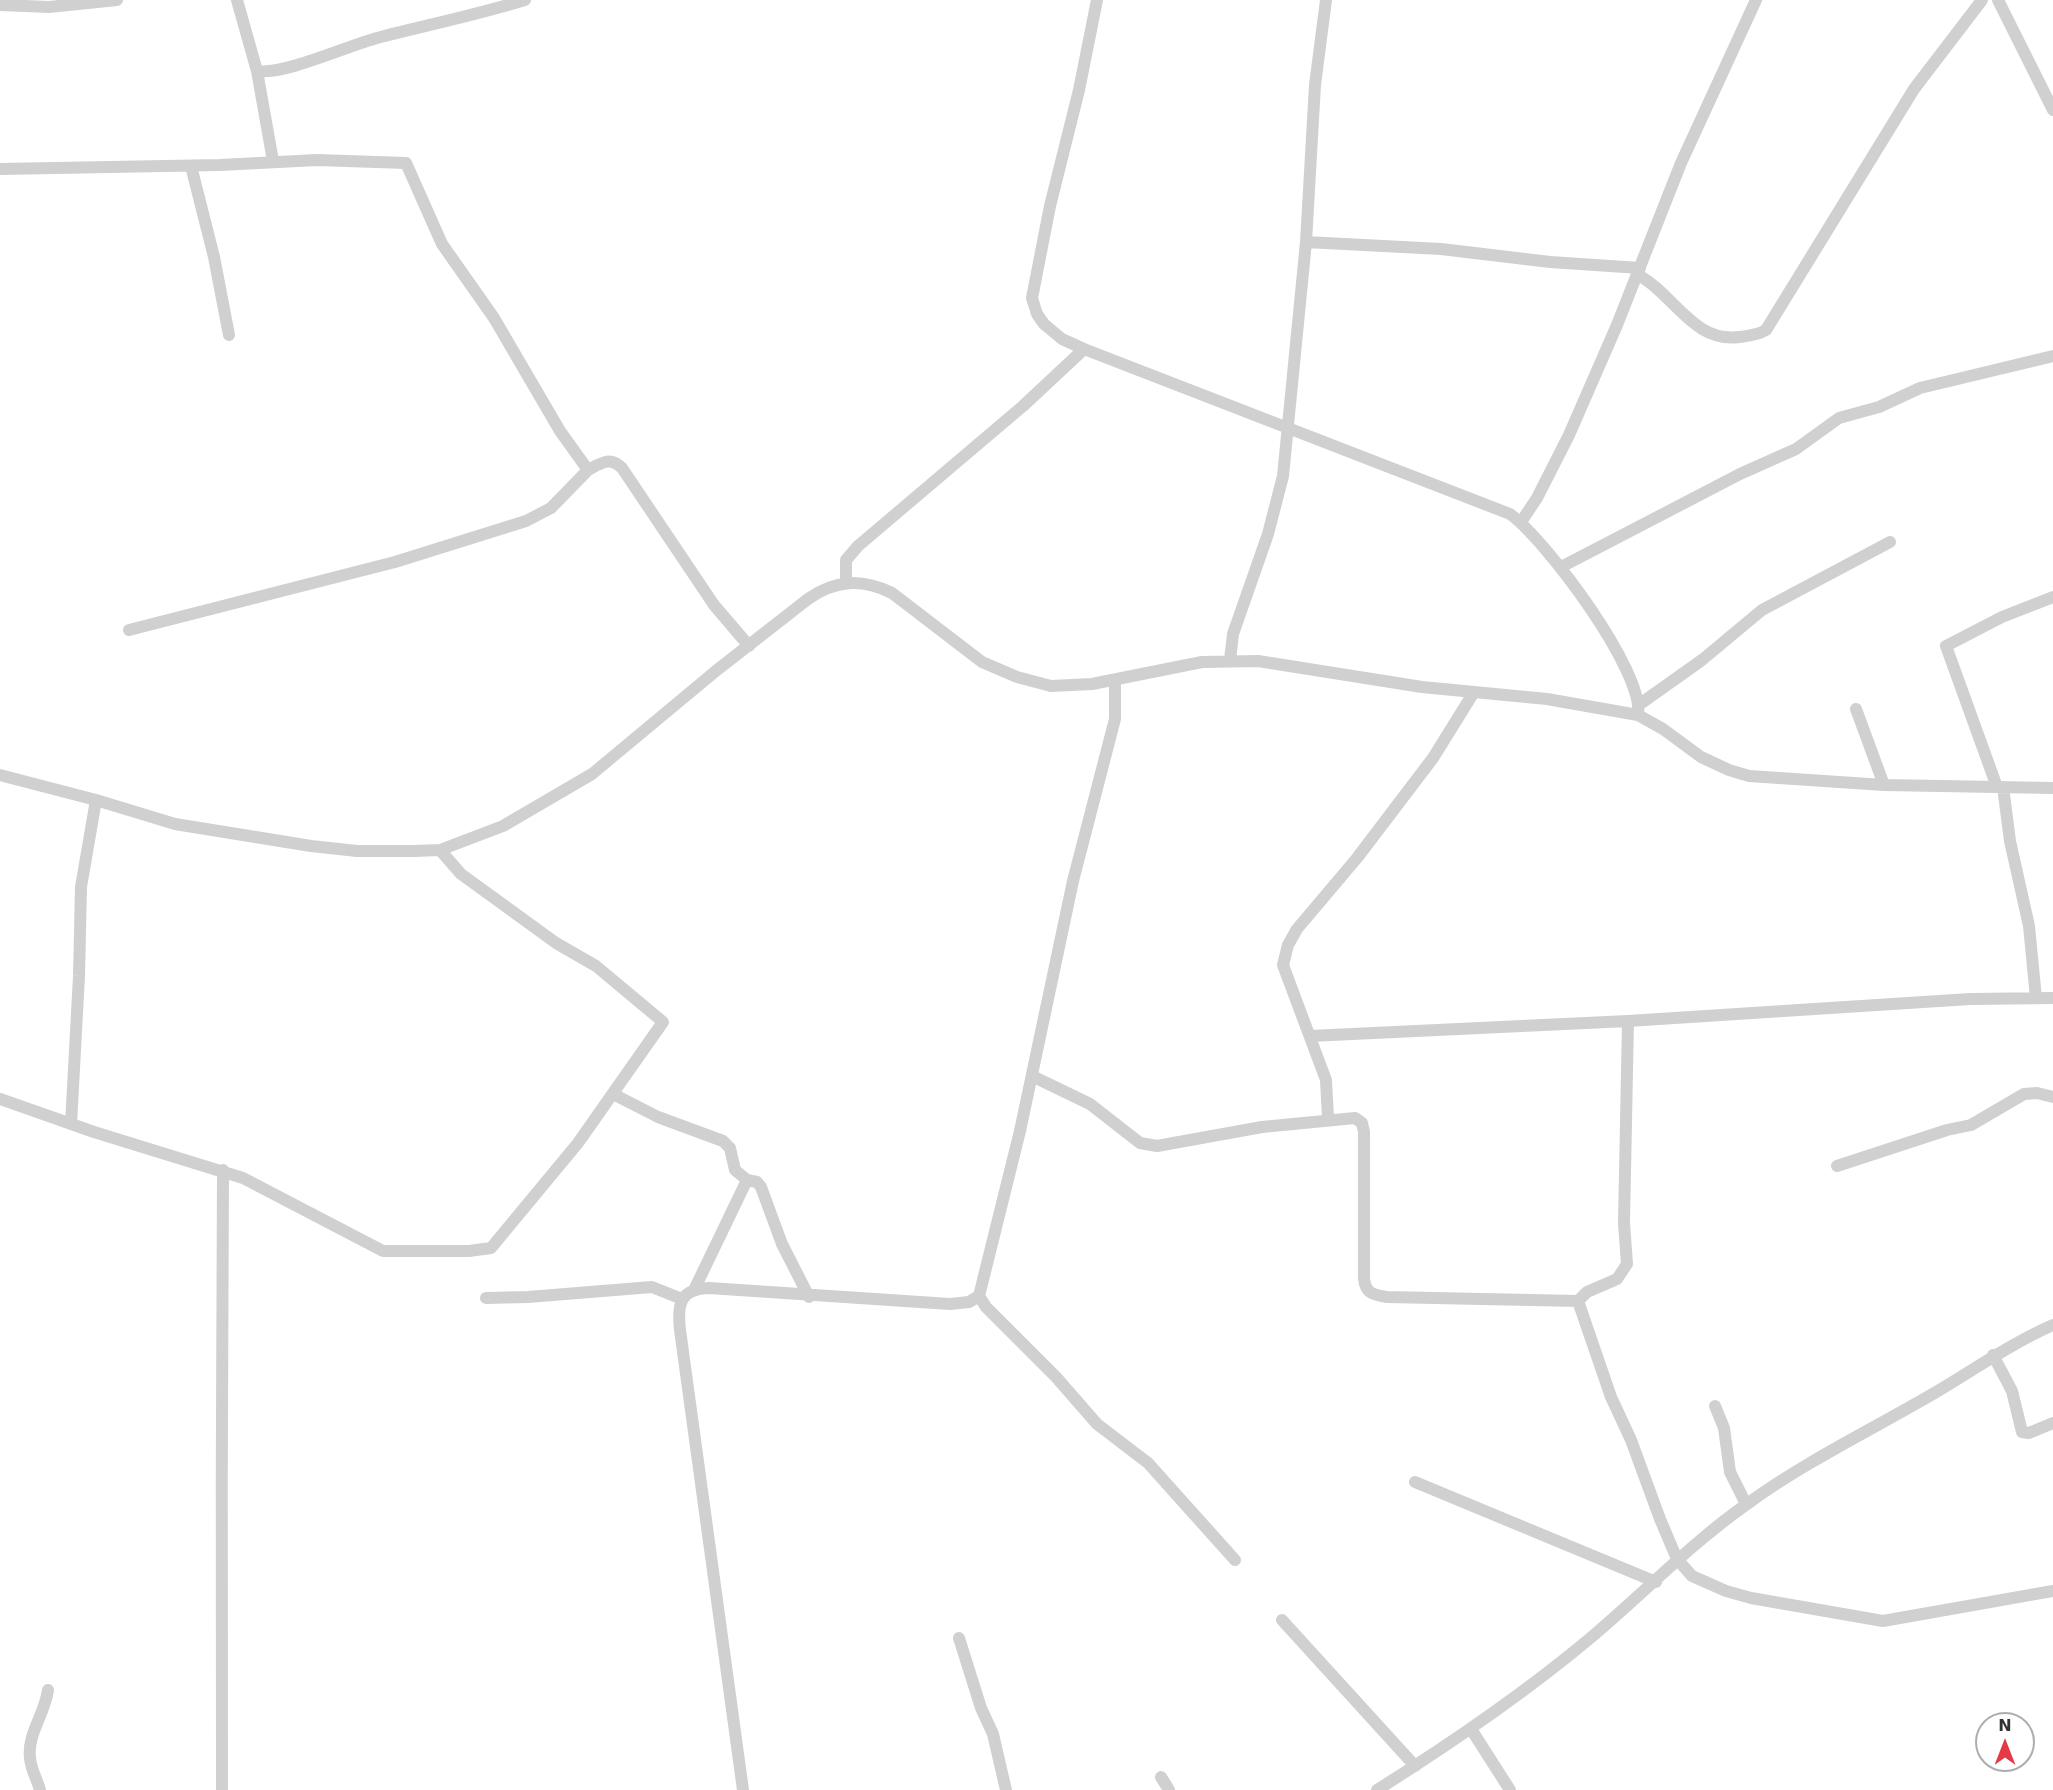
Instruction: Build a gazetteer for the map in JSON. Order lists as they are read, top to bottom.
{
  "north": "top"
}
